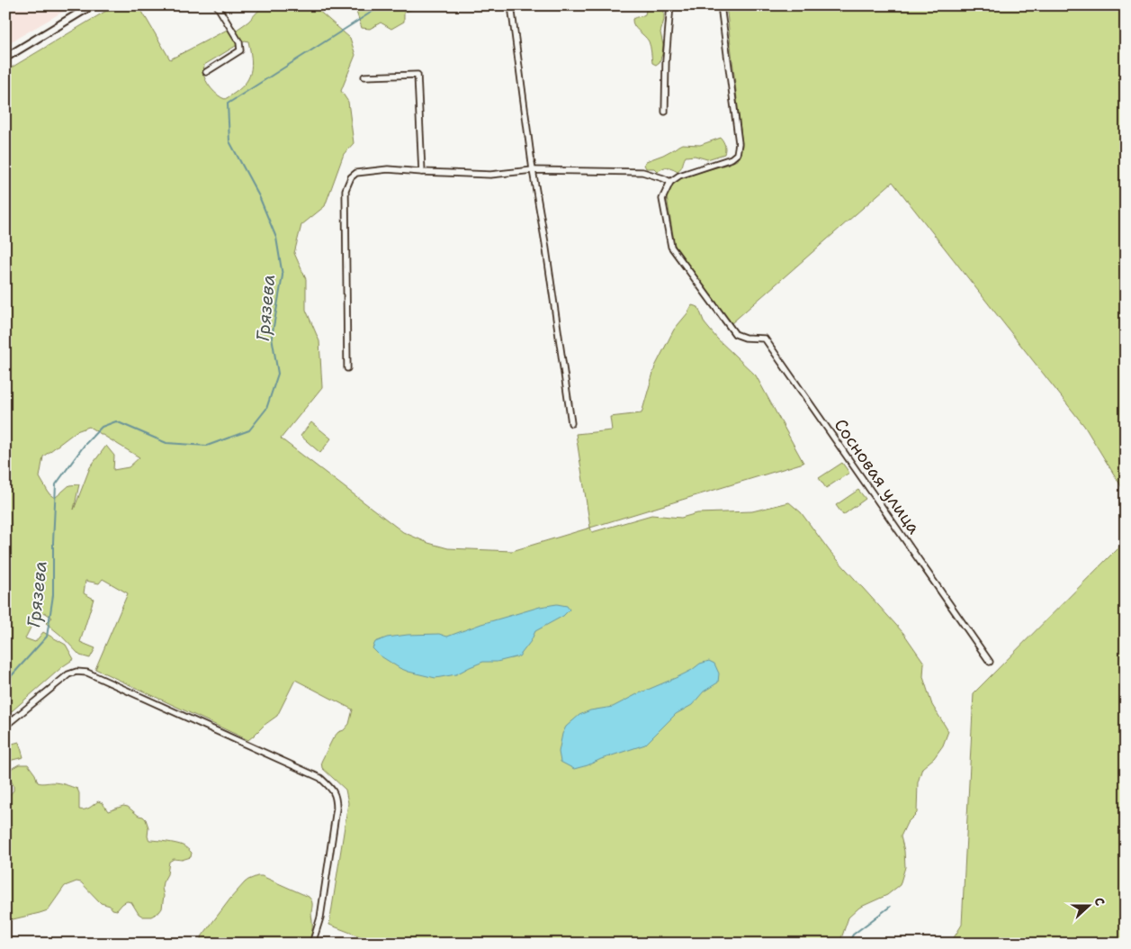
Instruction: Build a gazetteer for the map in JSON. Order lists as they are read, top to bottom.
{
  "streets": {
    "street": ["Сосновая улица"]
  },
  "water": ["Грязева"],
  "north": "right"
}
